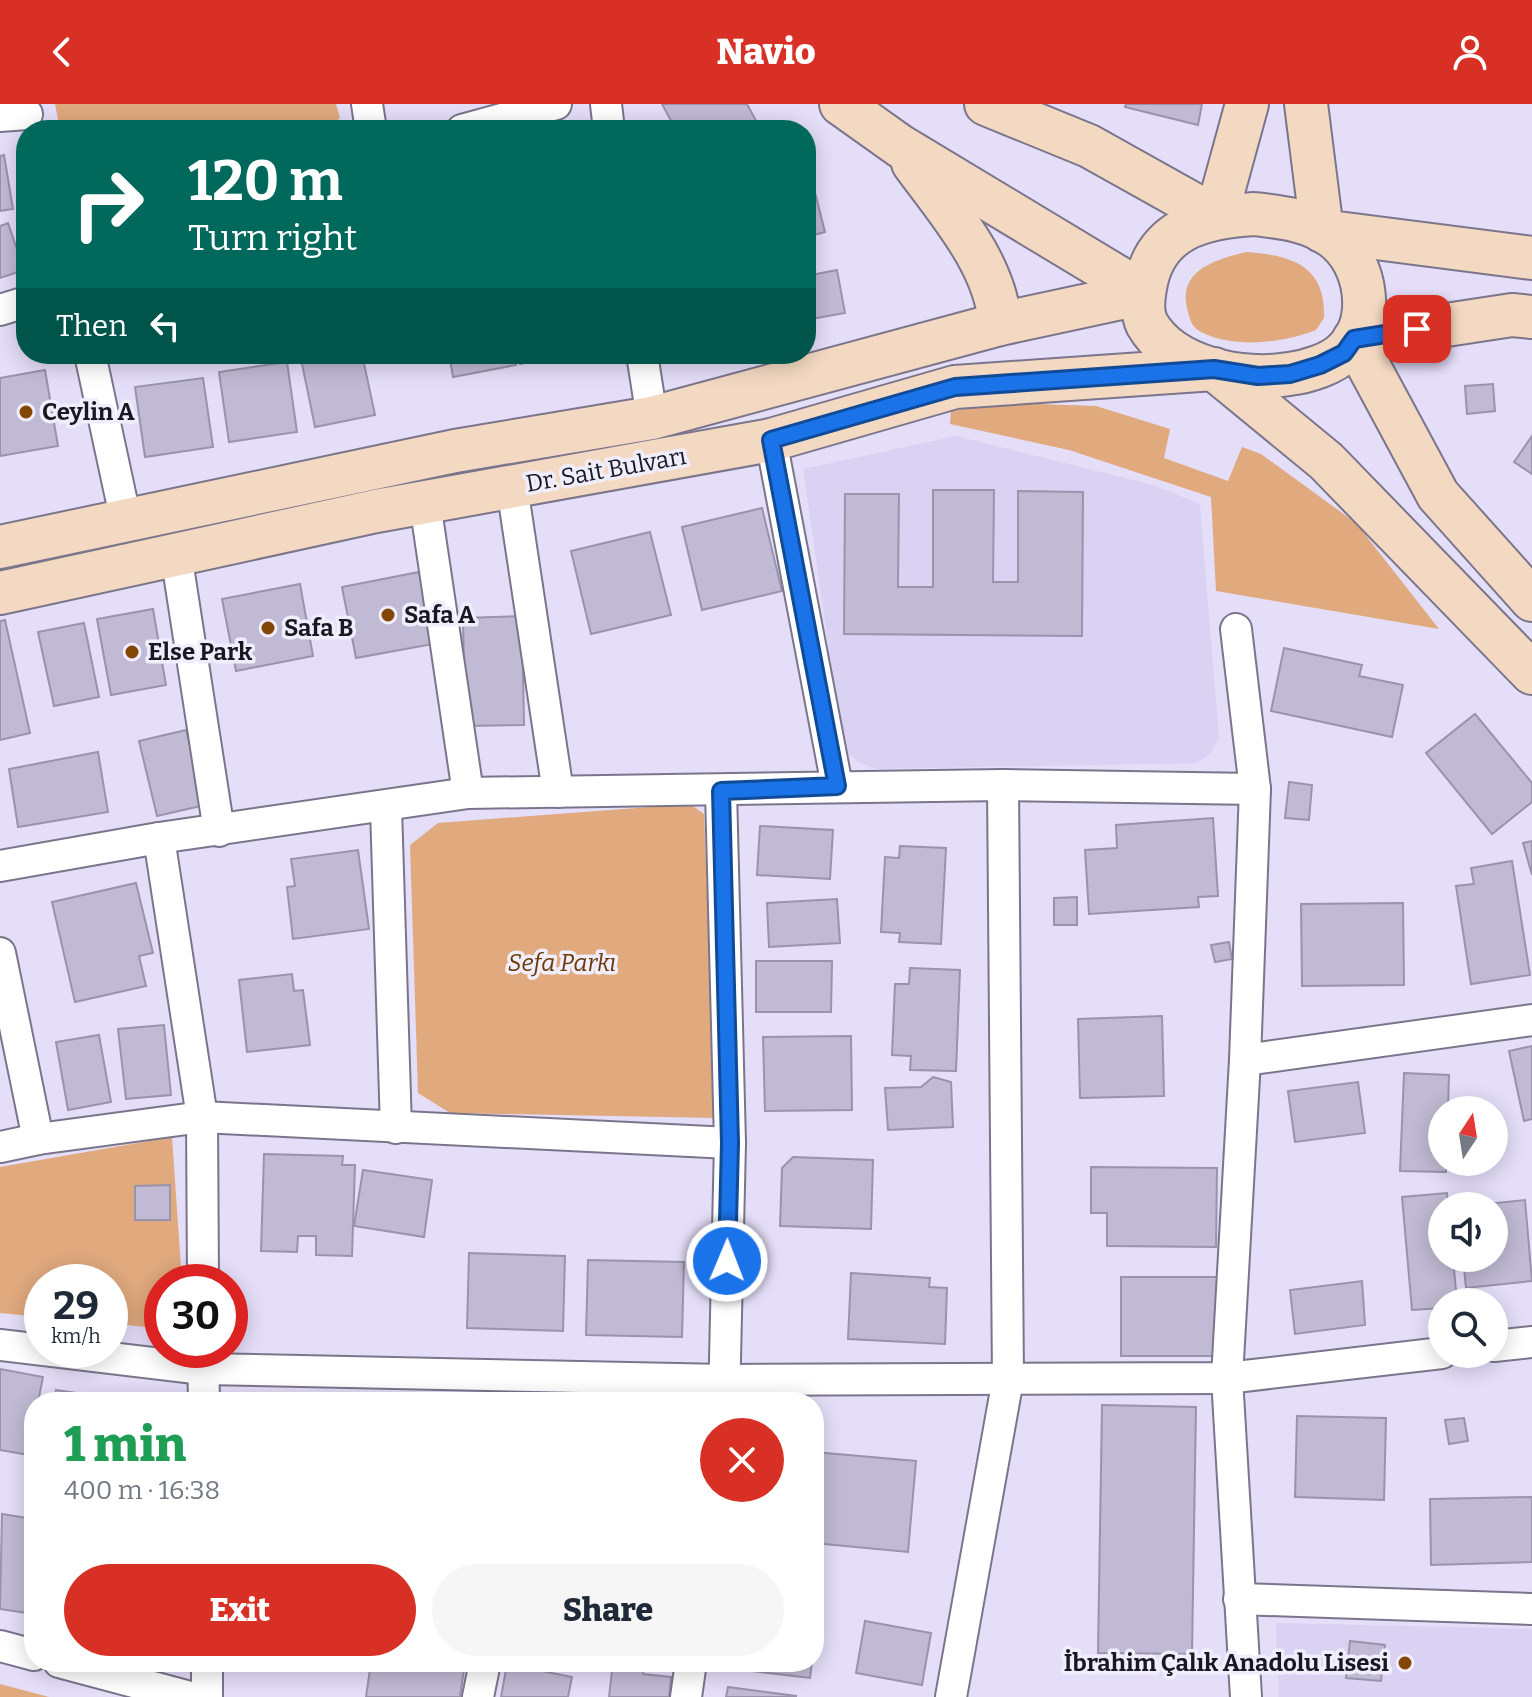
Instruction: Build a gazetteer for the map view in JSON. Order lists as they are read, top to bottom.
{
  "streets": {
    "main road": ["Dr. Sait Bulvarı"]
  },
  "parks": ["Sefa Parkı"],
  "places": [
    "Ceylin A",
    "Safa A",
    "Safa B",
    "Else Park",
    "İbrahim Çalık Anadolu Lisesi"
  ],
  "north": "top",
  "page": {
    "header": "Navio",
    "turn": ["120 m", "Turn right"],
    "then": "Then",
    "speed": "29 km/h",
    "limit": "30",
    "heading": ["1 min", "400 m · 16:38"],
    "buttons": ["Exit", "Share"]
  }
}
